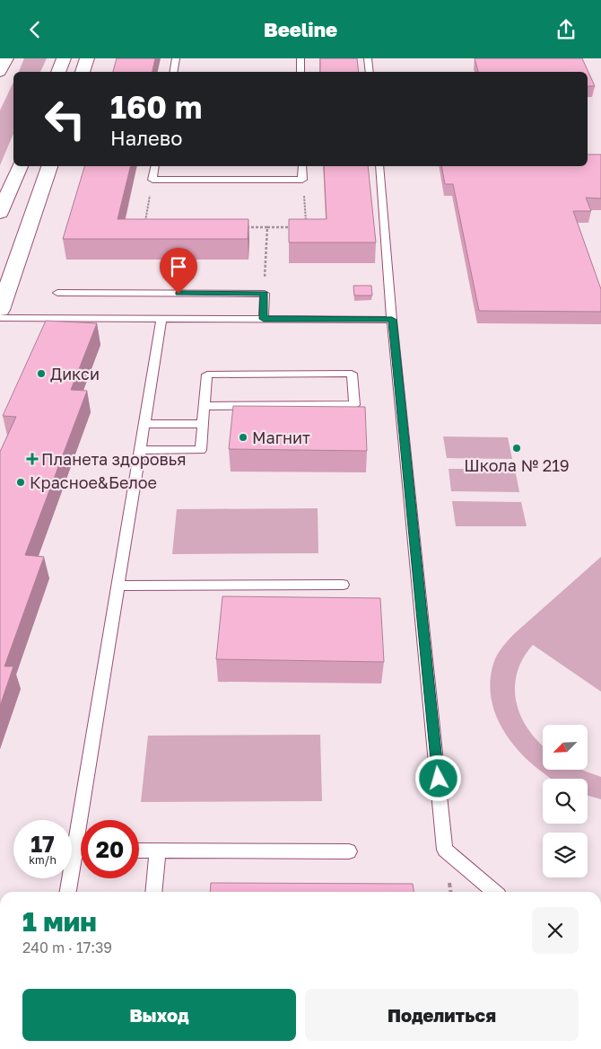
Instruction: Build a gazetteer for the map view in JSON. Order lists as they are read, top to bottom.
{
  "places": {
    "other": [
      "Дикси",
      "Магнит",
      "Школа № 219",
      "Красное&Белое"
    ],
    "health": ["Планета здоровья"]
  },
  "north": "bottom left",
  "page": {
    "header": "Beeline",
    "turn": ["160 m", "Налево"],
    "speed": "17 km/h",
    "limit": "20",
    "heading": ["1 мин", "240 m · 17:39"],
    "buttons": ["Выход", "Поделиться"]
  }
}
